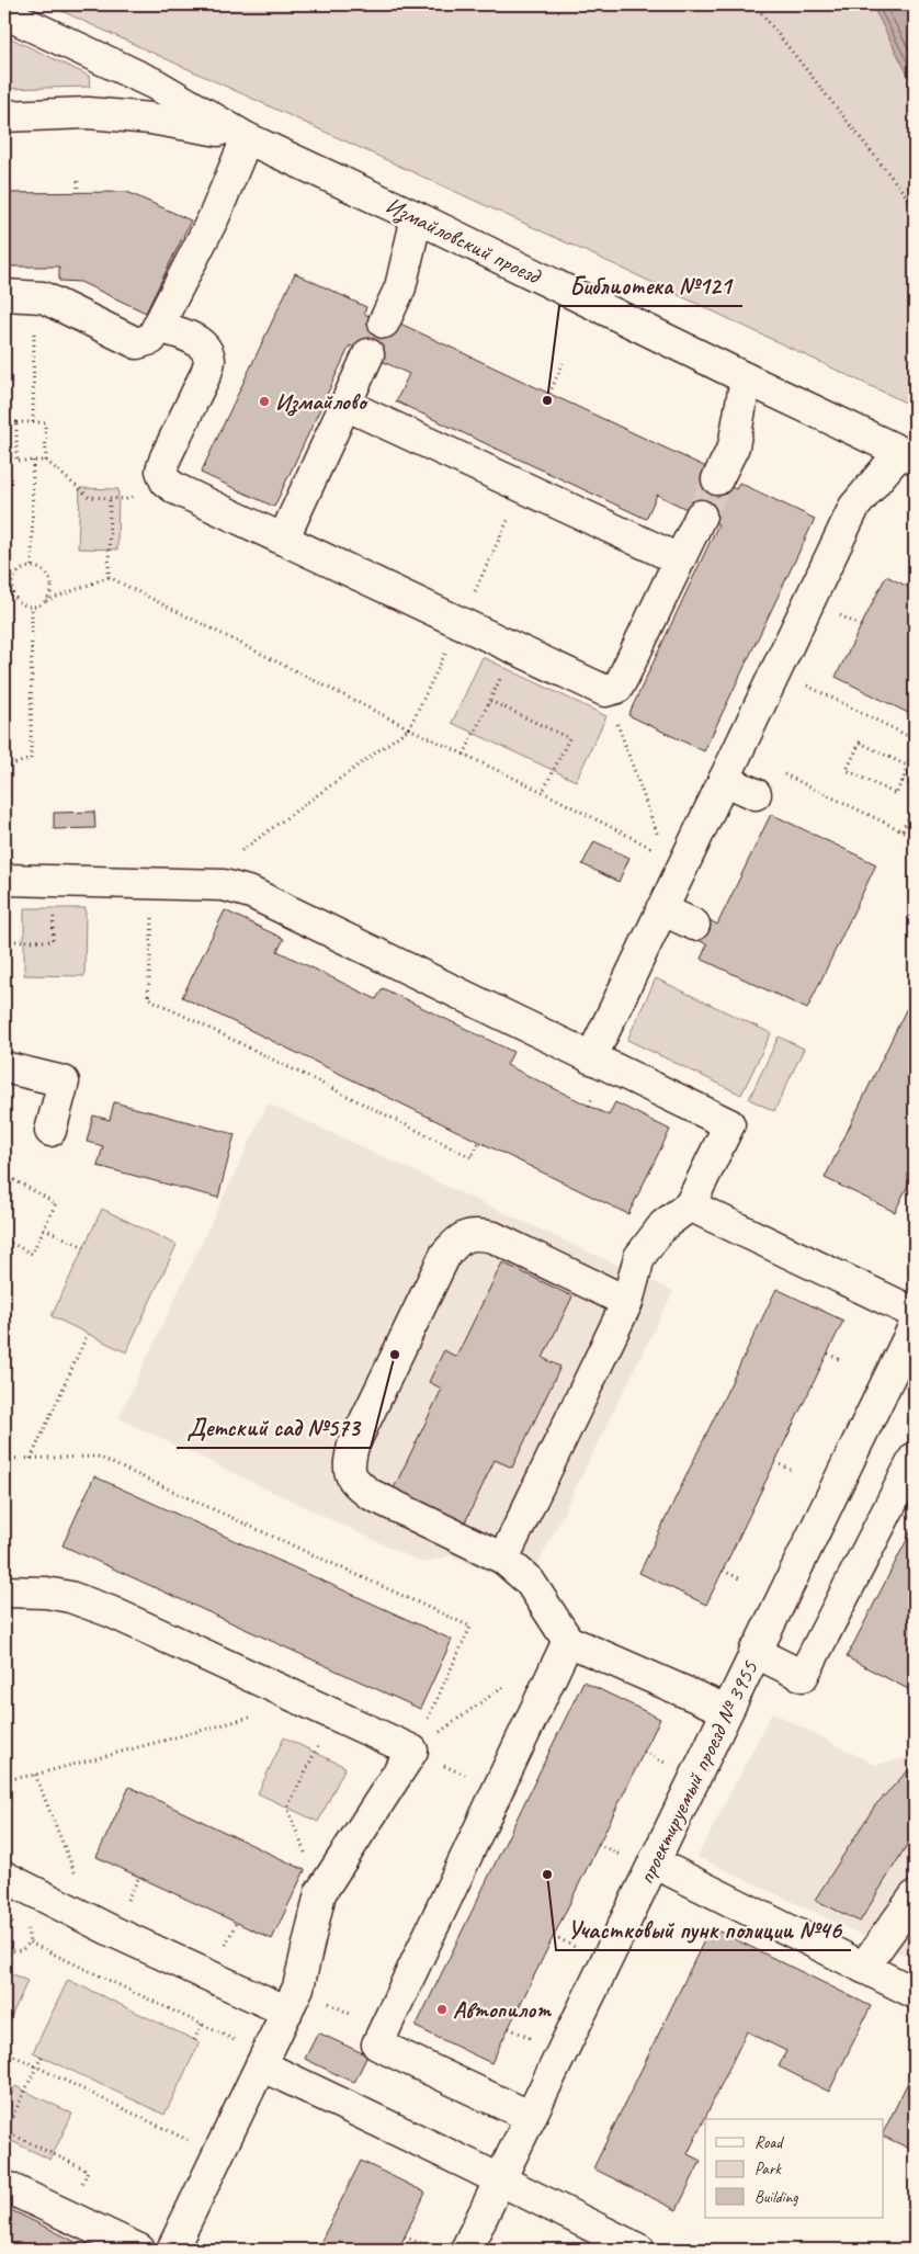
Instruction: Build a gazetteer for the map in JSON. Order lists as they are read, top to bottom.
{
  "streets": {
    "street": ["Измайловский проезд", "проектируемый проезд № 3955"]
  },
  "places": [
    "Библиотека №121",
    "Измайлово",
    "Детский сад №573",
    "Участковый пунк полиции №46",
    "Автопилот"
  ],
  "legend": ["Road", "Park", "Building"]
}
